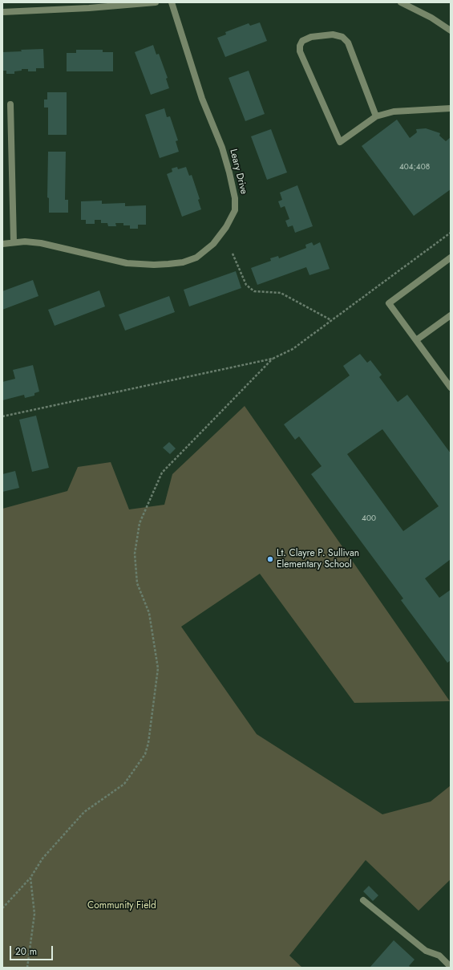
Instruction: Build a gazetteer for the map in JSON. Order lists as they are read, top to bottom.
{
  "streets": {
    "street": ["Leary Drive"]
  },
  "parks": ["Community Field"],
  "places": ["Lt. Clayre P. Sullivan Elementary School"],
  "house_numbers": ["404;408", "400"],
  "scale_bar": "20 m"
}
